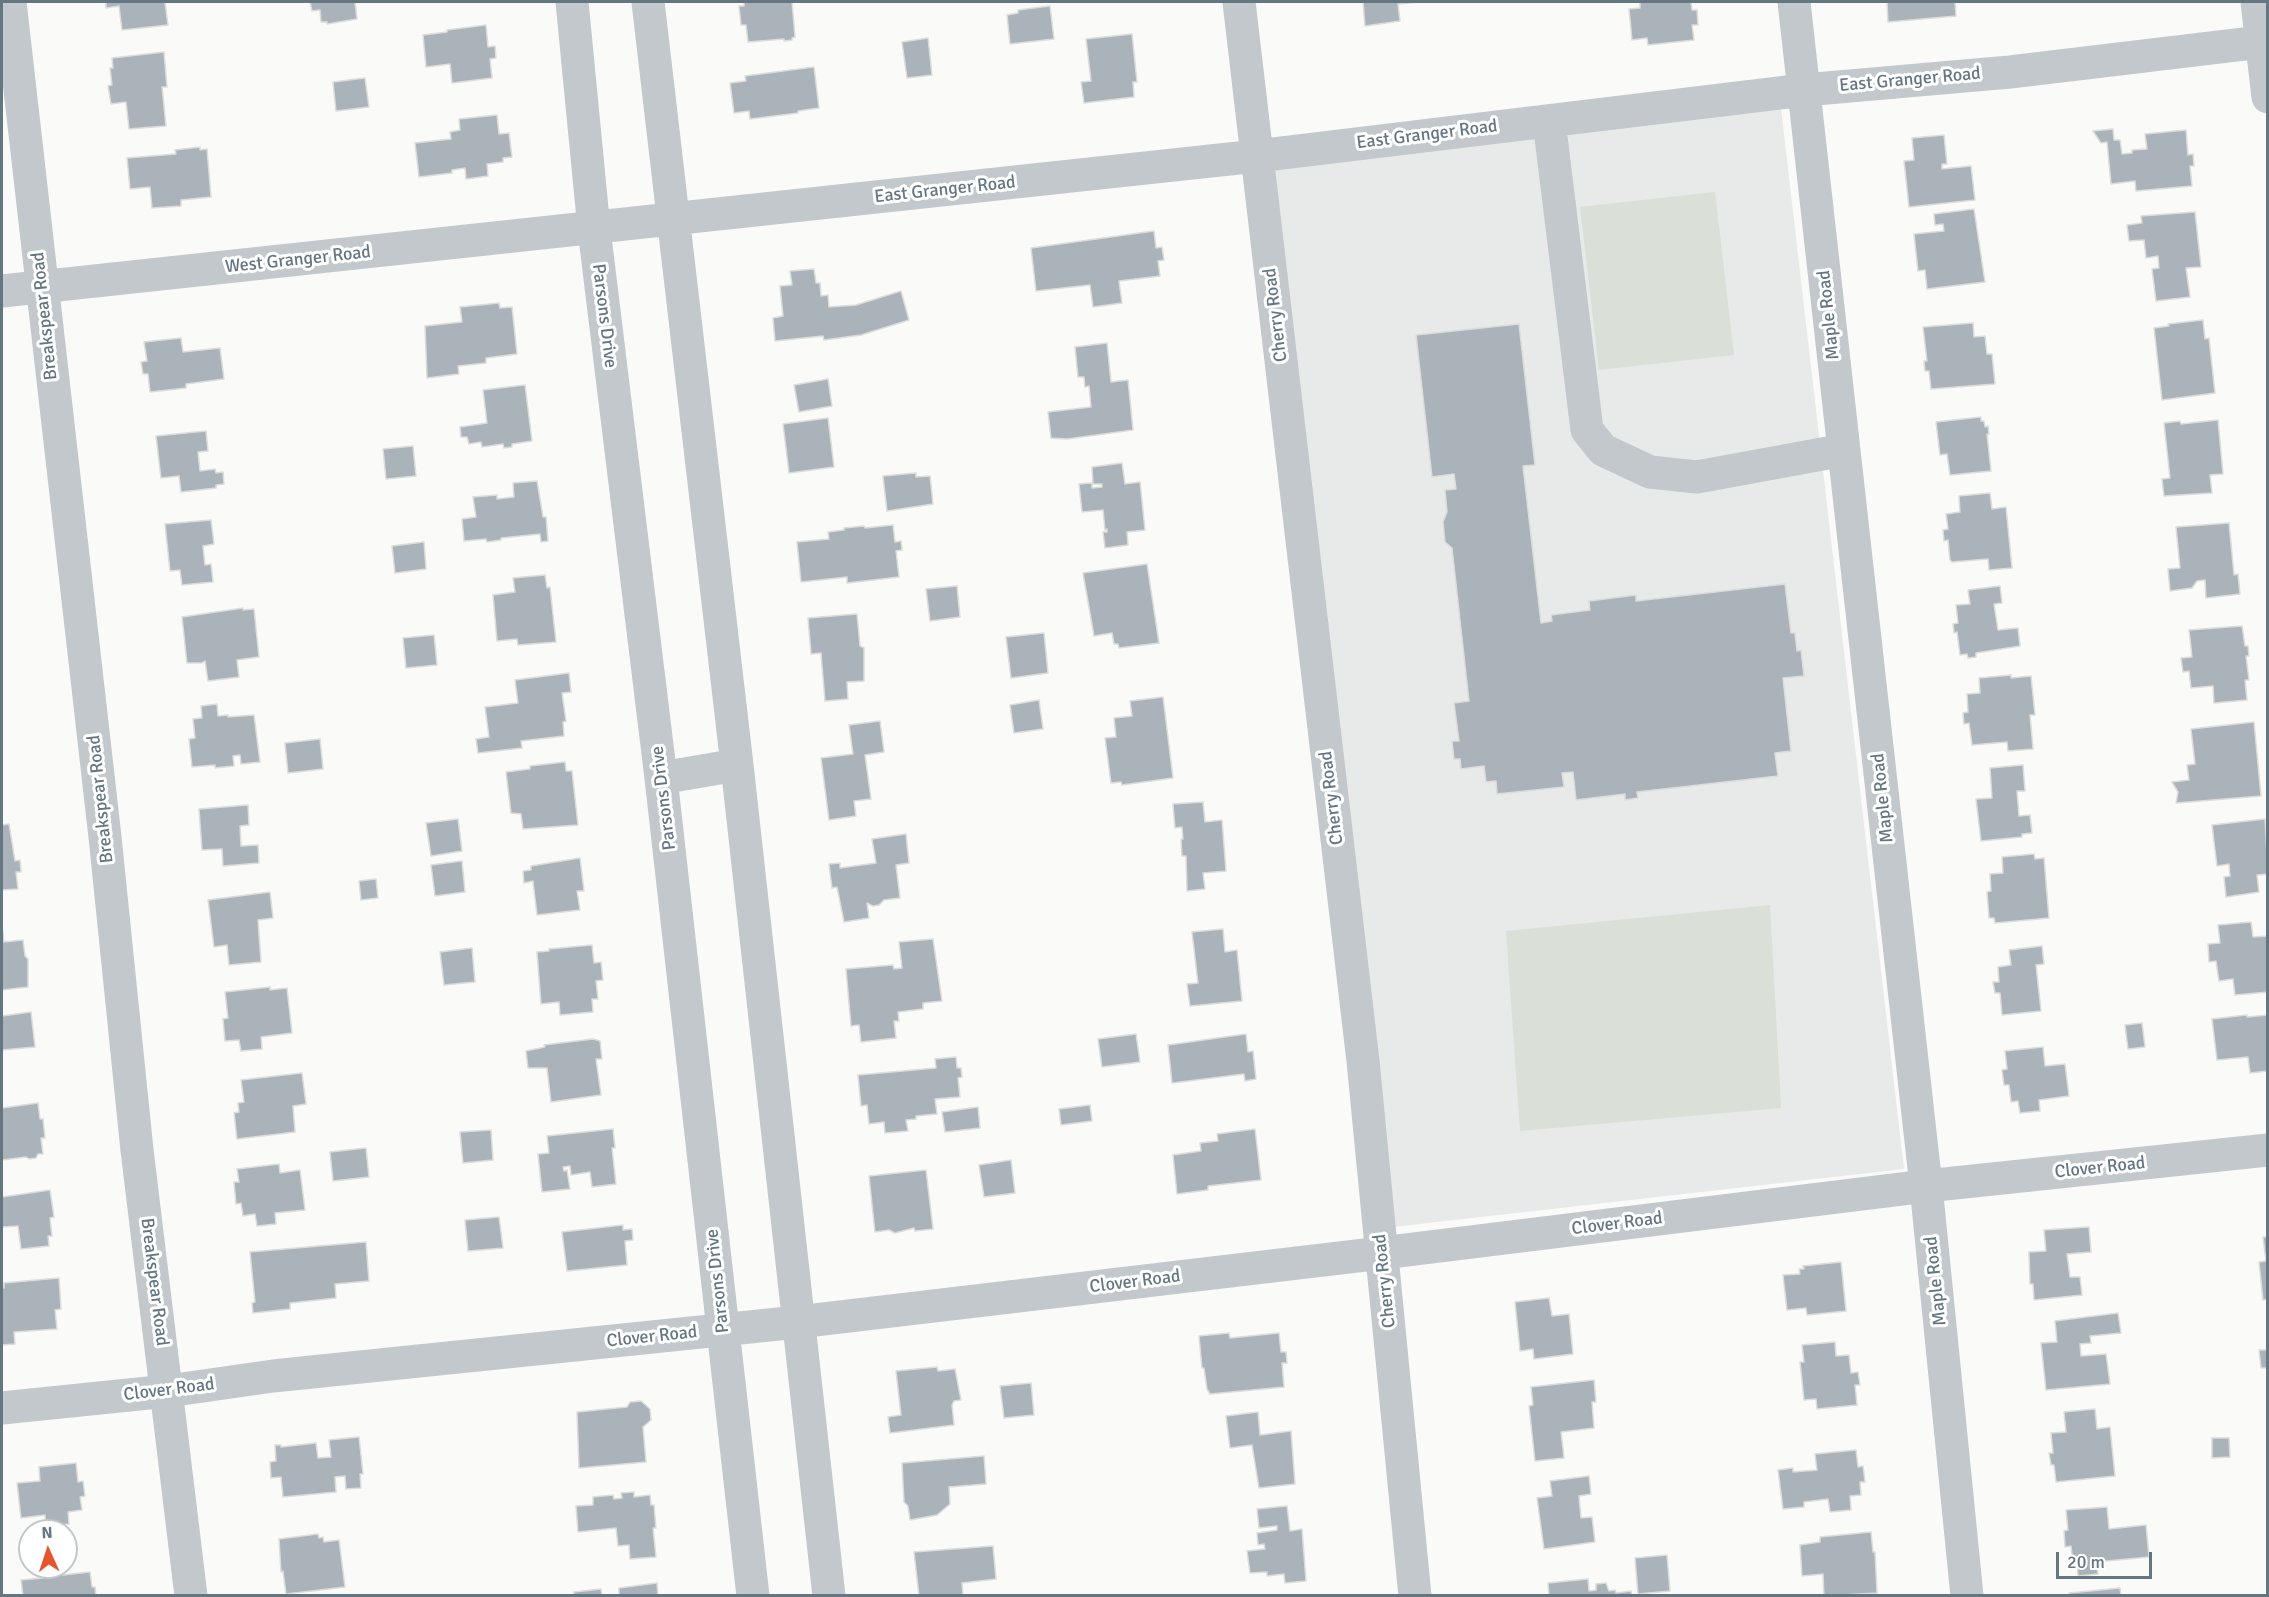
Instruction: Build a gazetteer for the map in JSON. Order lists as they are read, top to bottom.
{
  "streets": {
    "street": [
      "East Granger Road",
      "West Granger Road",
      "Cherry Road",
      "Maple Road",
      "Breakspear Road",
      "Parsons Drive",
      "Clover Road"
    ]
  },
  "crossings": [
    ["East Granger Road", "West Granger Road"],
    ["East Granger Road", "Cherry Road"],
    ["East Granger Road", "Maple Road"],
    ["East Granger Road", "Parsons Drive"],
    ["West Granger Road", "Breakspear Road"],
    ["West Granger Road", "Parsons Drive"],
    ["Cherry Road", "Clover Road"],
    ["Maple Road", "Clover Road"],
    ["Breakspear Road", "Clover Road"],
    ["Parsons Drive", "Clover Road"]
  ],
  "scale_bar": "20 m",
  "north": "top"
}
